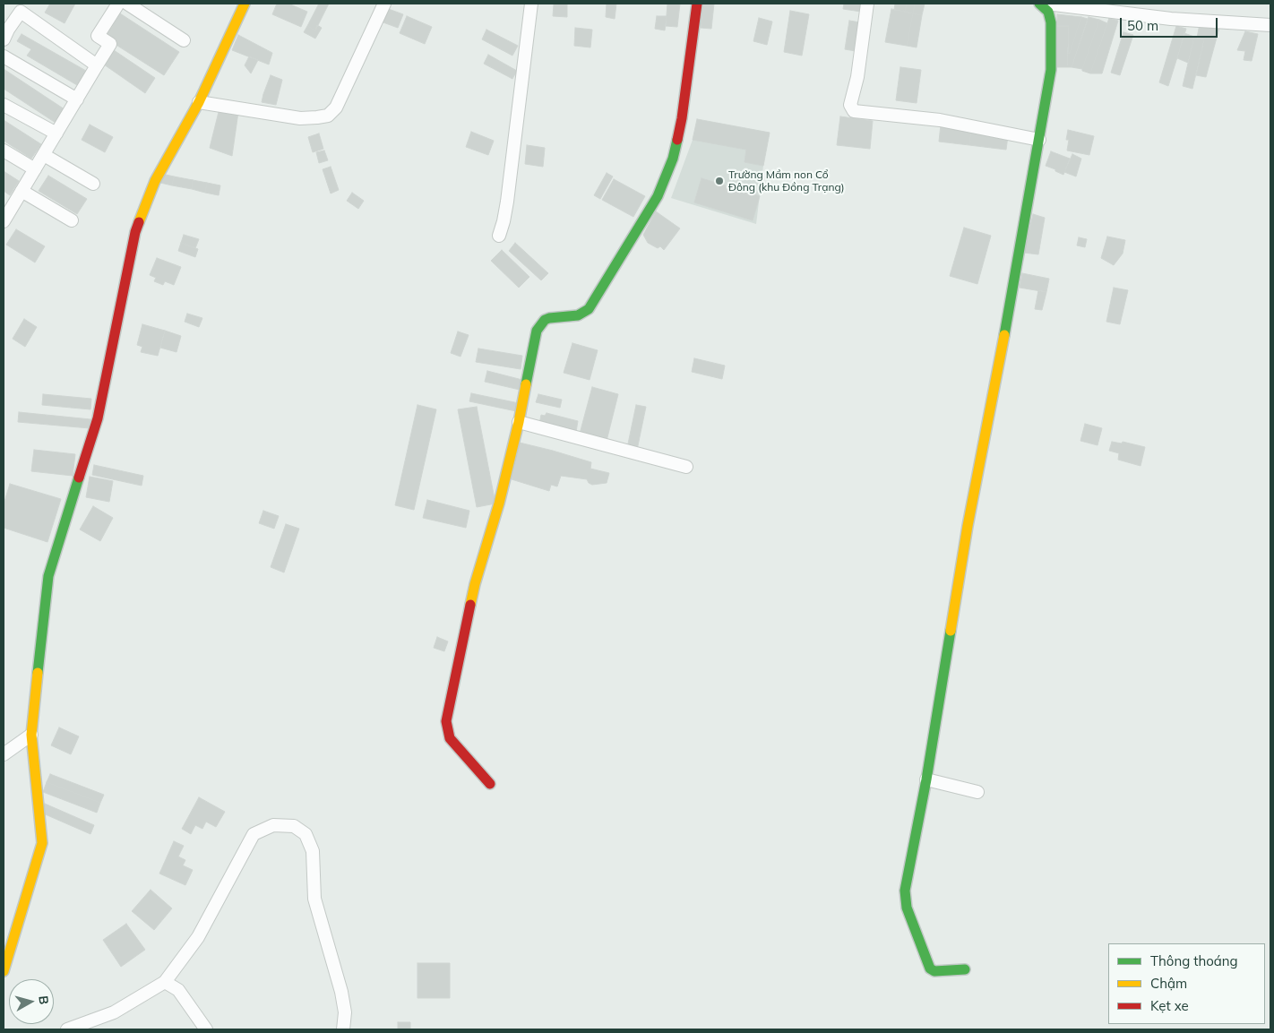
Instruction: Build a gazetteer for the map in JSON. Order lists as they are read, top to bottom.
{
  "places": ["Trường Mầm non Cổ Đông (khu Đồng Trạng)"],
  "legend": ["Thông thoáng", "Chậm", "Kẹt xe"],
  "scale_bar": "50 m",
  "north": "right"
}
